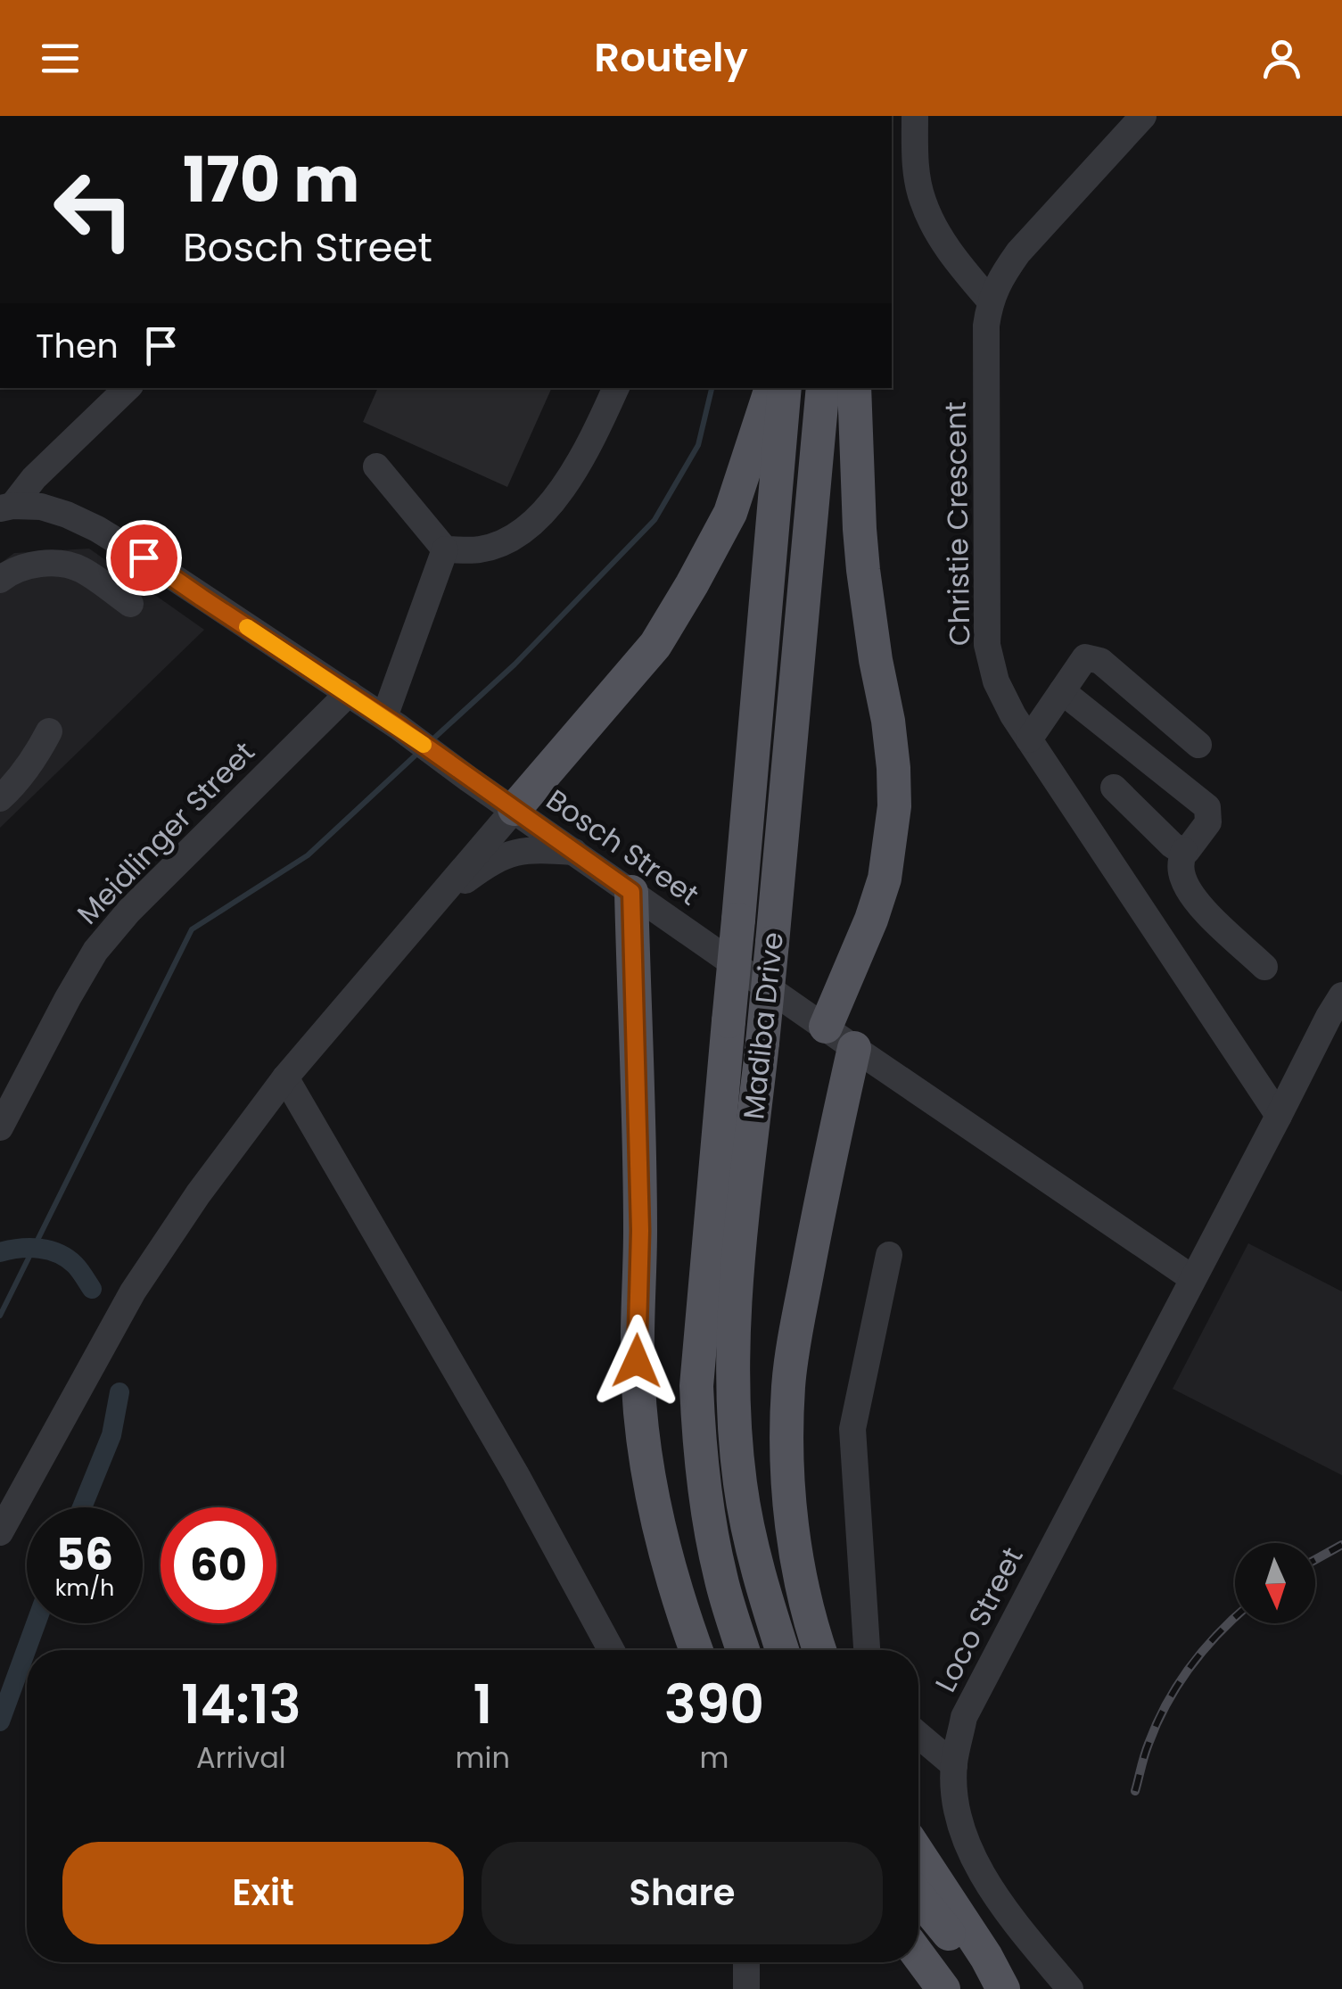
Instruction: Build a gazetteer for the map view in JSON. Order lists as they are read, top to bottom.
{
  "streets": {
    "main road": ["Madiba Drive"],
    "street": [
      "Christie Crescent",
      "Meidlinger Street",
      "Bosch Street",
      "Loco Street"
    ]
  },
  "crossings": [
    ["Christie Crescent", "Loco Street"],
    ["Meidlinger Street", "Bosch Street"],
    ["Bosch Street", "Loco Street"]
  ],
  "north": "bottom",
  "page": {
    "header": "Routely",
    "turn": ["170 m", "Bosch Street"],
    "then": "Then",
    "speed": "56 km/h",
    "limit": "60",
    "eta": [
      "14:13",
      "Arrival",
      "1",
      "min",
      "390",
      "m"
    ],
    "buttons": ["Exit", "Share"]
  }
}
